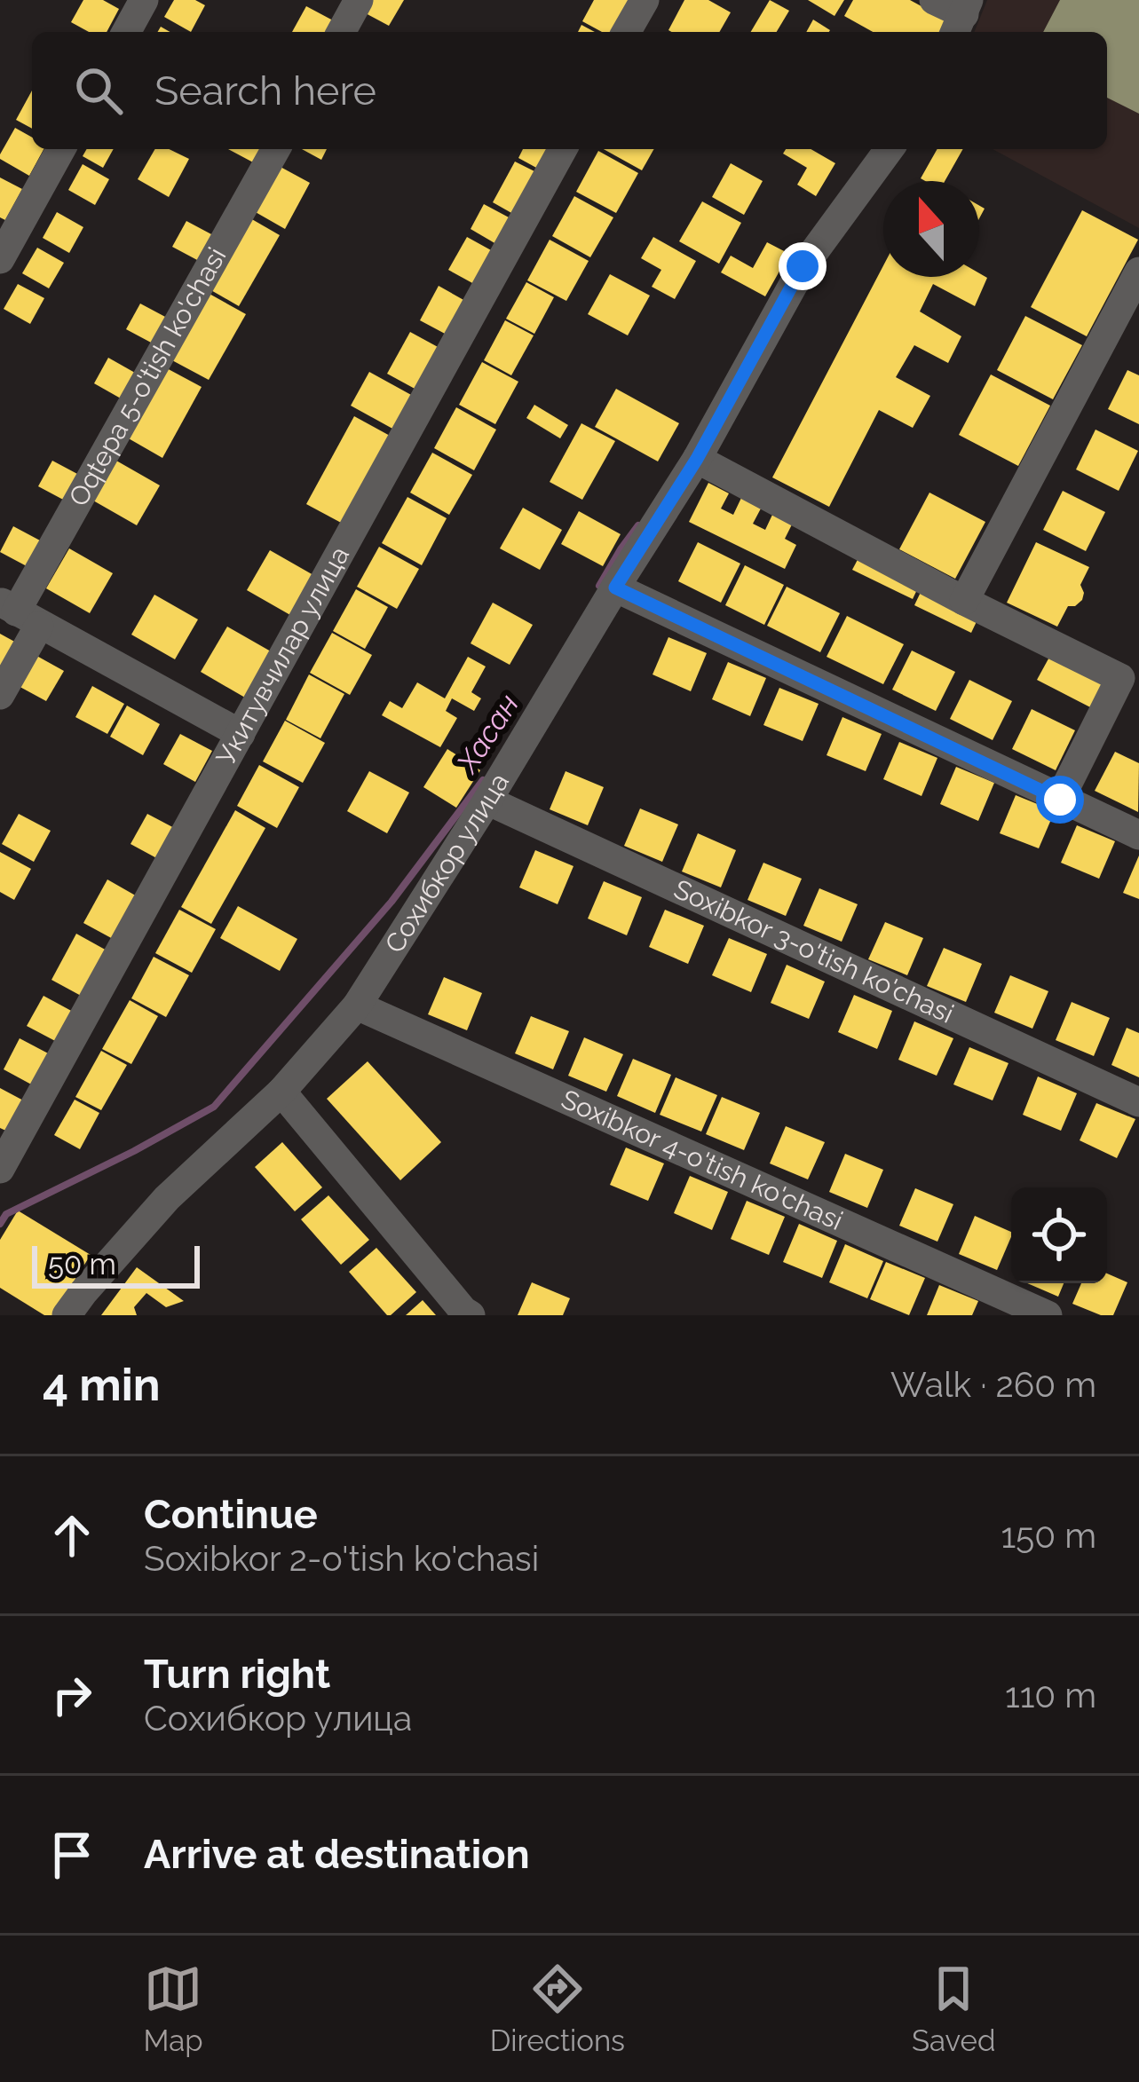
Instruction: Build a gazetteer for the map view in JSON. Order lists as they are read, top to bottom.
{
  "streets": {
    "street": [
      "Oqtepa 5-o'tish ko'chasi",
      "Укитувчилар улица",
      "Сохибкор улица",
      "Soxibkor 3-o'tish ko'chasi",
      "Soxibkor 4-o'tish ko'chasi"
    ]
  },
  "crossings": [
    ["Сохибкор улица", "Soxibkor 3-o'tish ko'chasi"],
    ["Сохибкор улица", "Soxibkor 4-o'tish ko'chasi"]
  ],
  "water": ["Хасан"],
  "scale_bar": "50 m",
  "north": "top",
  "page": {
    "search": "Search here",
    "scale": "50 m",
    "heading": ["4 min", "Walk · 260 m"],
    "list": [
      ["Continue", "Soxibkor 2-o'tish ko'chasi", "150 m"],
      ["Turn right", "Сохибкор улица", "110 m"],
      "Arrive at destination"
    ],
    "nav": ["Map", "Directions", "Saved"]
  }
}
